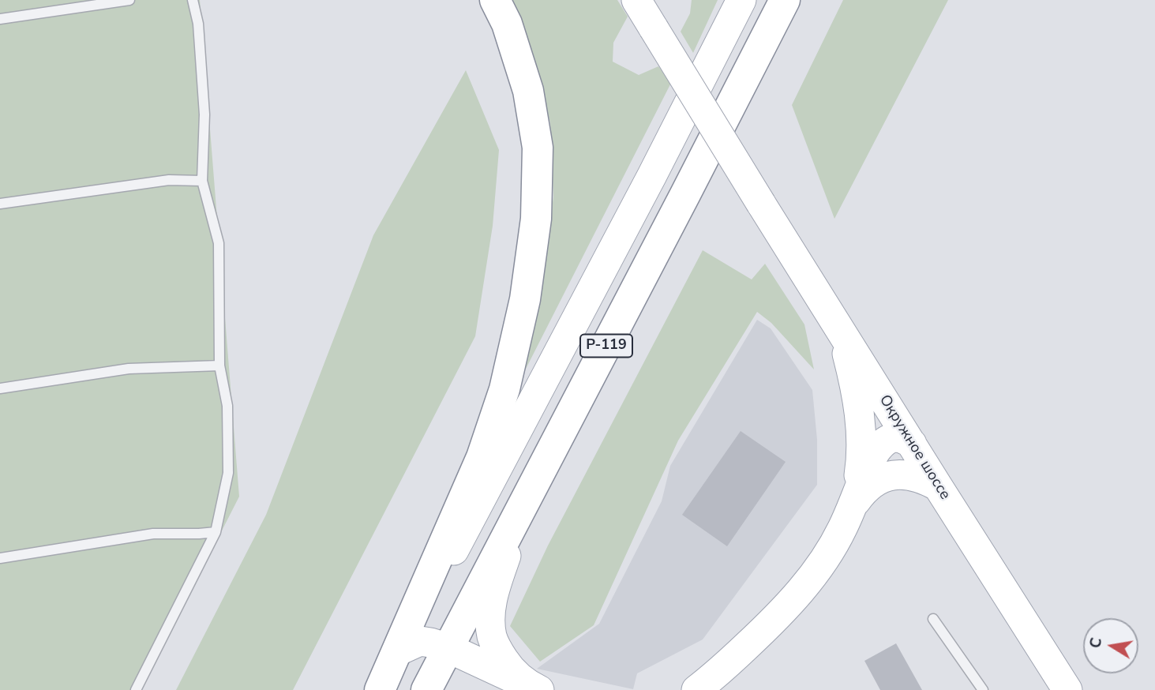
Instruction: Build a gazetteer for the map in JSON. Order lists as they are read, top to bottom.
{
  "streets": {
    "highway": ["Р-119"],
    "main road": ["Окружное шоссе"]
  },
  "north": "left"
}
